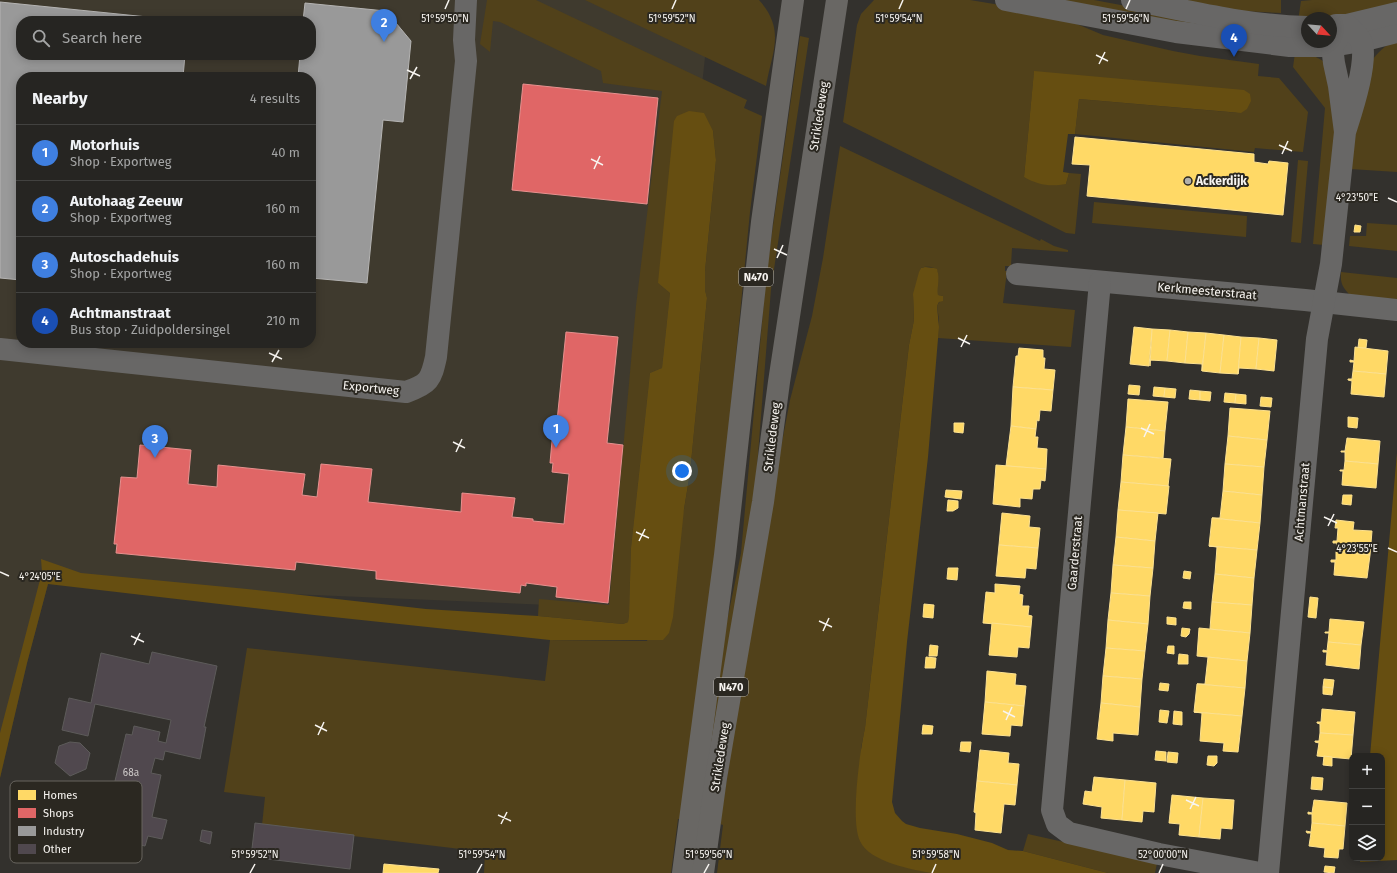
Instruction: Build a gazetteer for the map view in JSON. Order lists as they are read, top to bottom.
{
  "streets": {
    "main road": ["Strikledeweg", "N470"],
    "street": [
      "Kerkmeesterstraat",
      "Exportweg",
      "Achtmanstraat",
      "Gaarderstraat"
    ]
  },
  "crossings": [
    ["Kerkmeesterstraat", "Achtmanstraat"],
    ["Kerkmeesterstraat", "Gaarderstraat"]
  ],
  "places": ["Ackerdijk"],
  "house_numbers": ["68a"],
  "legend": [
    "Homes",
    "Shops",
    "Industry",
    "Other"
  ],
  "north": "bottom right",
  "page": {
    "pins": [
      "2",
      "4",
      "1",
      "3"
    ],
    "search": "Search here",
    "heading": ["Nearby", "4 results"],
    "list": [
      {
        "mark": "1",
        "name": "Motorhuis",
        "note": "Shop · Exportweg",
        "value": "40 m"
      },
      {
        "mark": "2",
        "name": "Autohaag Zeeuw",
        "note": "Shop · Exportweg",
        "value": "160 m"
      },
      {
        "mark": "3",
        "name": "Autoschadehuis",
        "note": "Shop · Exportweg",
        "value": "160 m"
      },
      {
        "mark": "4",
        "name": "Achtmanstraat",
        "note": "Bus stop · Zuidpoldersingel",
        "value": "210 m"
      }
    ],
    "map_buttons": ["+", "−"]
  },
  "coordinates": [
    "51°59'50\"N",
    "51°59'52\"N",
    "51°59'54\"N",
    "51°59'56\"N",
    "4°23'50\"E",
    "4°23'55\"E",
    "4°24'05\"E",
    "51°59'58\"N",
    "52°00'00\"N"
  ]
}
